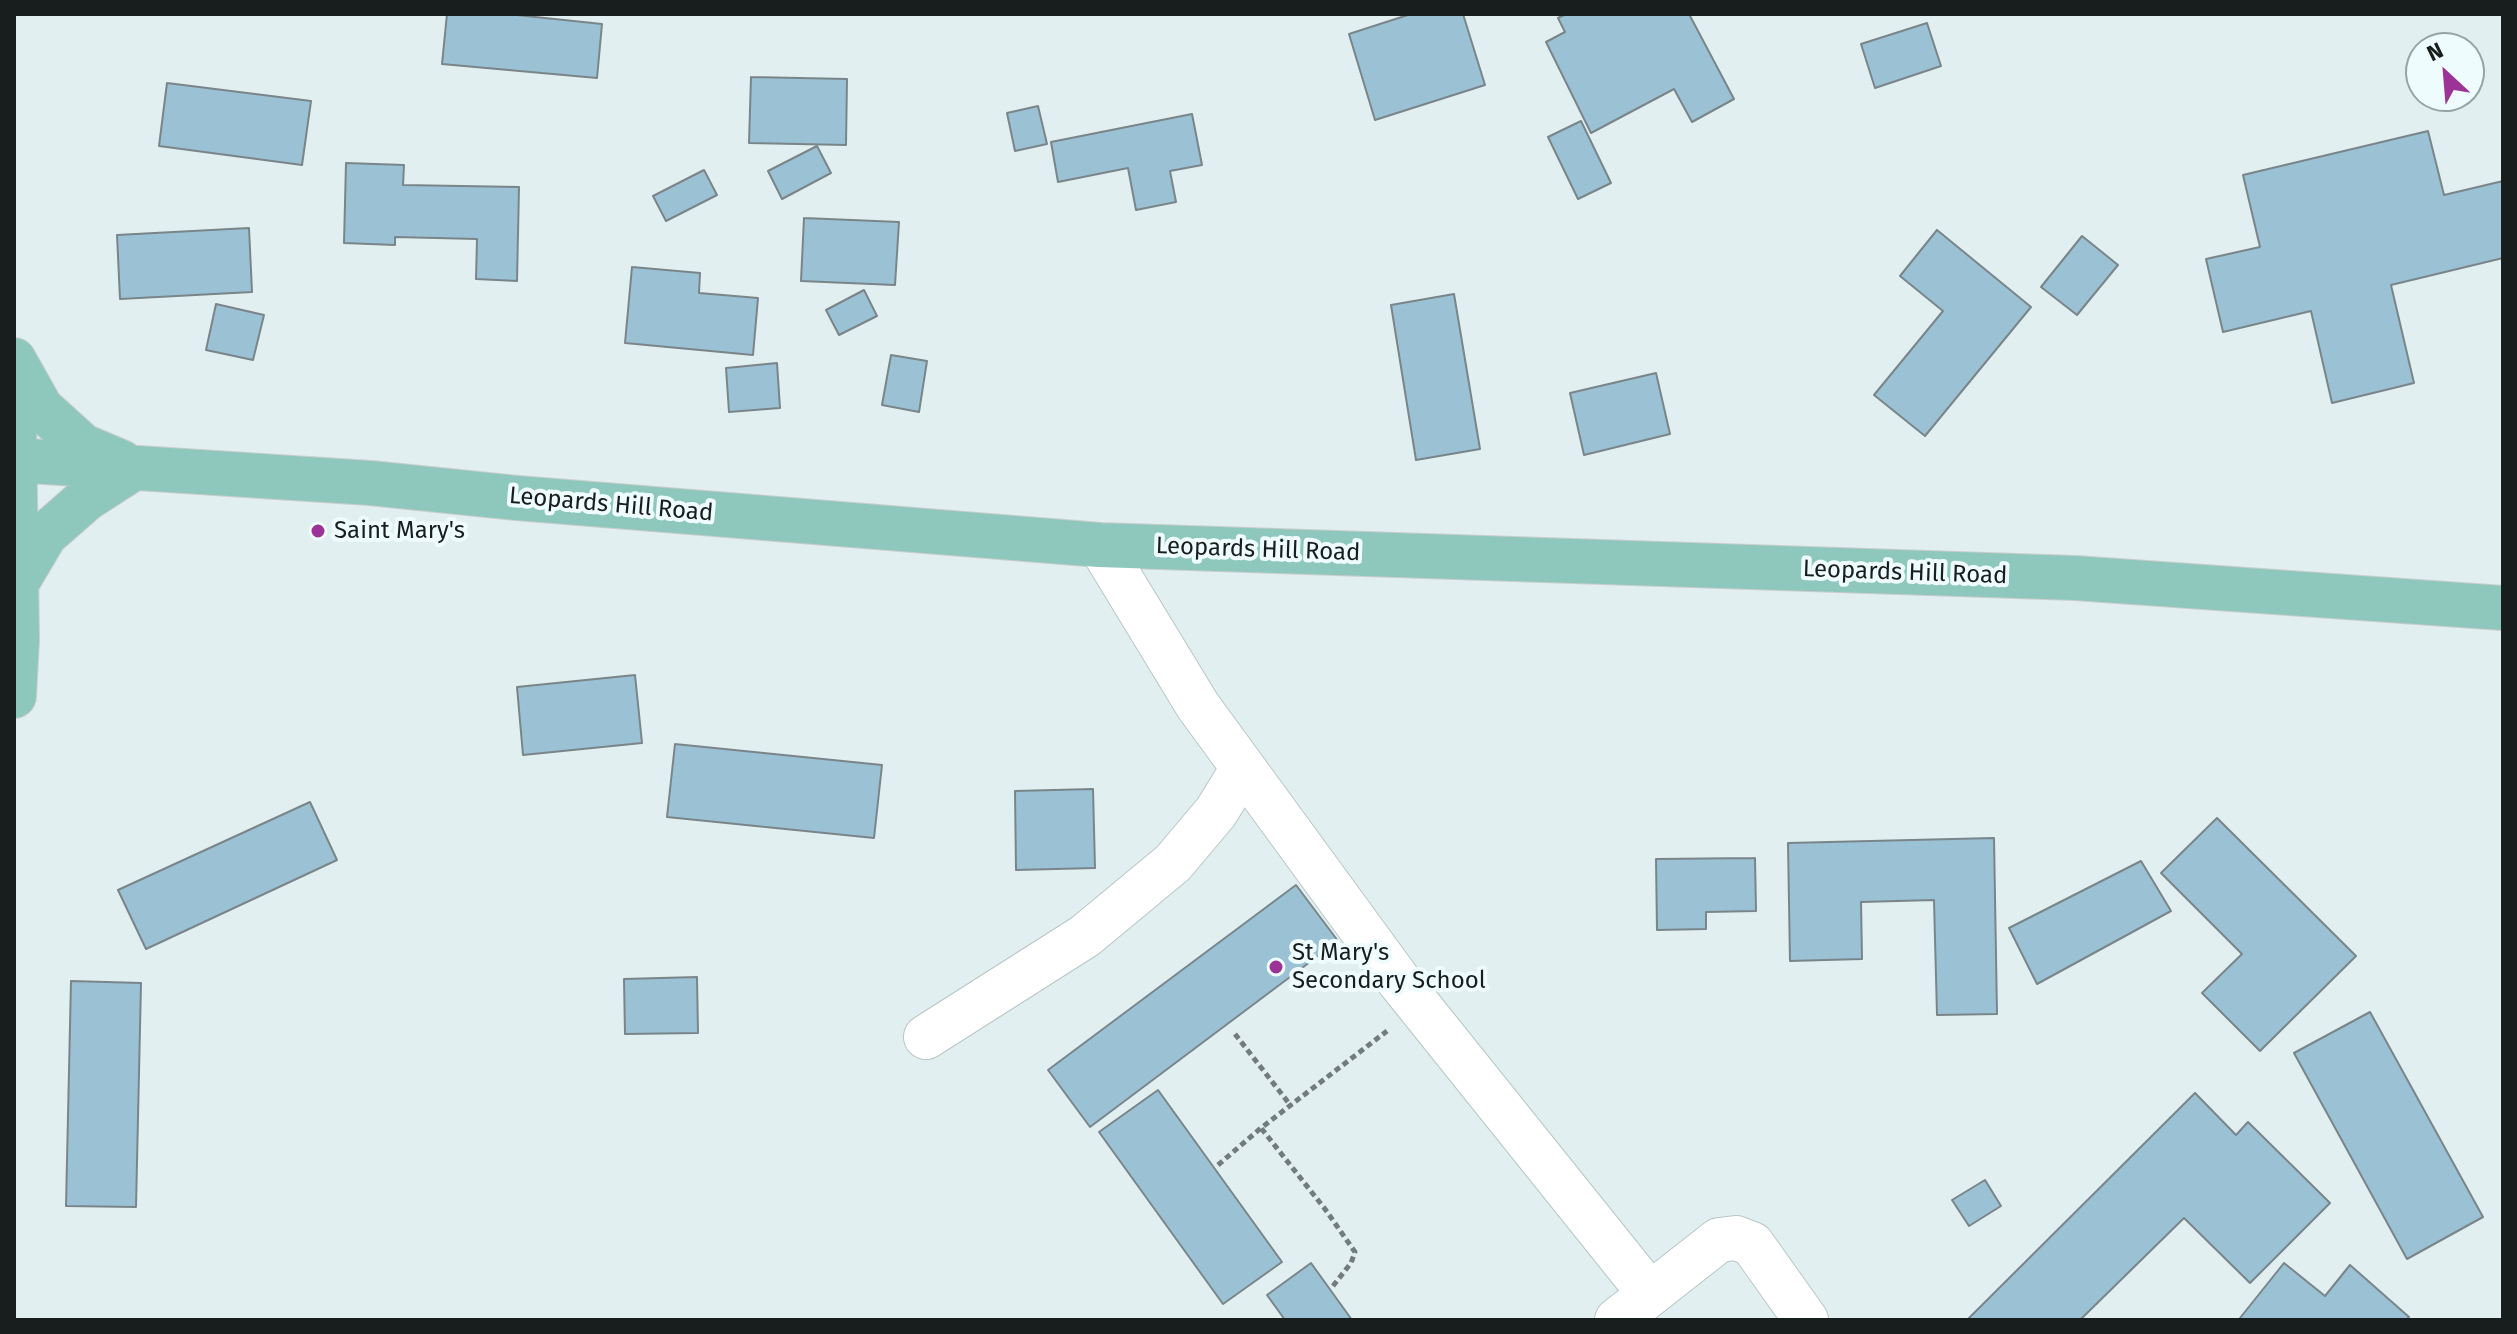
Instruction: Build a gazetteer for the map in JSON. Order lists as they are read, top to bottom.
{
  "streets": {
    "main road": ["Leopards Hill Road"]
  },
  "places": ["Saint Mary's", "St Mary's Secondary School"],
  "north": "top left"
}
